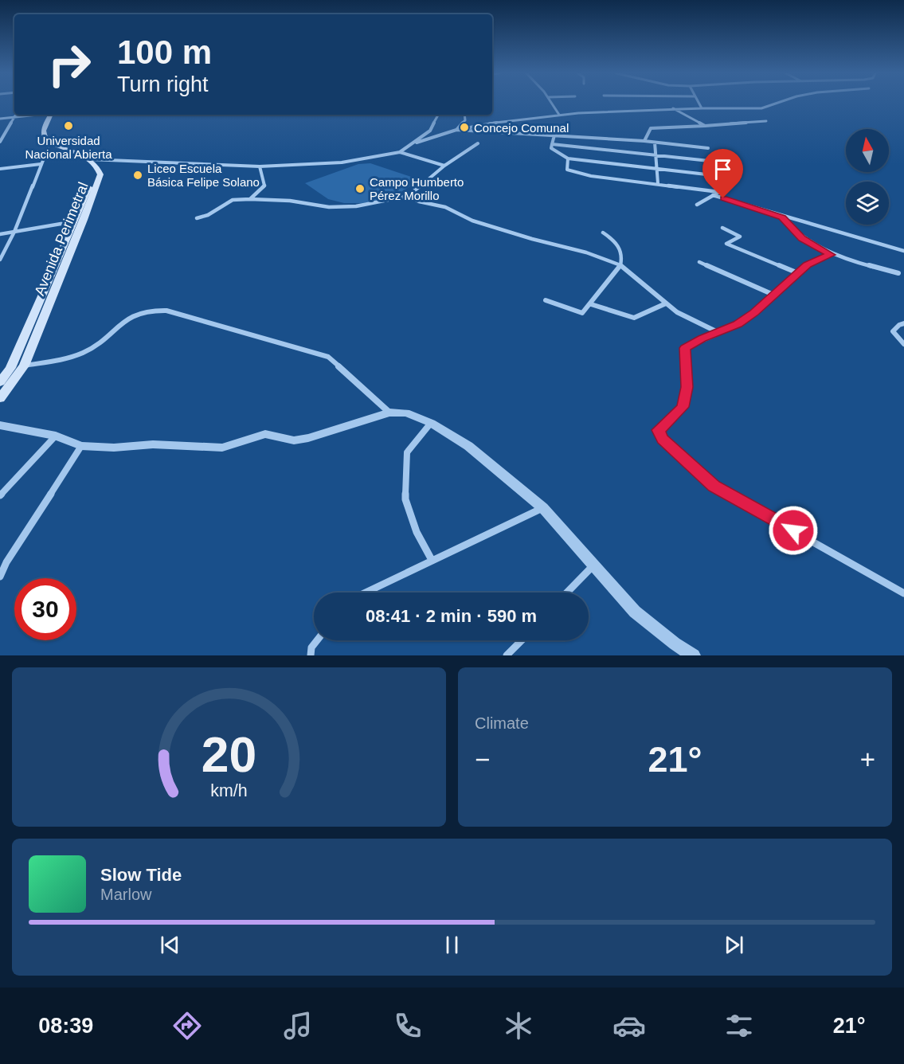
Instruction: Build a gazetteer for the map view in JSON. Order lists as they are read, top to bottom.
{
  "streets": {
    "main road": ["Avenida Perimetral"]
  },
  "places": [
    "Universidad Nacional Abierta",
    "Concejo Comunal",
    "Liceo Escuela Básica Felipe Solano",
    "Campo Humberto Pérez Morillo"
  ],
  "north": "top",
  "page": {
    "turn": ["100 m", "Turn right"],
    "limit": "30",
    "trip": "08:41 · 2 min · 590 m",
    "tile": "Climate",
    "heat": ["−", "21°", "+"],
    "song": ["Slow Tide", "Marlow"],
    "tabs": ["08:39", "21°"],
    "gauge": ["20", "km/h"]
  }
}
